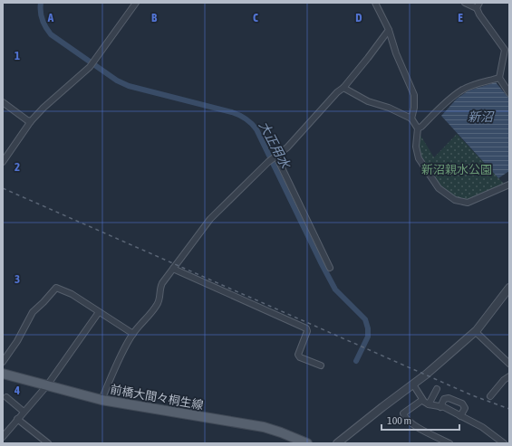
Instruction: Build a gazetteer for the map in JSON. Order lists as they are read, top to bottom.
{
  "streets": {
    "main road": ["前橋大間々桐生線"]
  },
  "water": ["新沼", "大正用水"],
  "parks": ["新沼親水公園"],
  "scale_bar": "100 m",
  "grid": {
    "columns": [
      "A",
      "B",
      "C",
      "D",
      "E"
    ],
    "rows": [
      "1",
      "2",
      "3",
      "4"
    ]
  }
}
